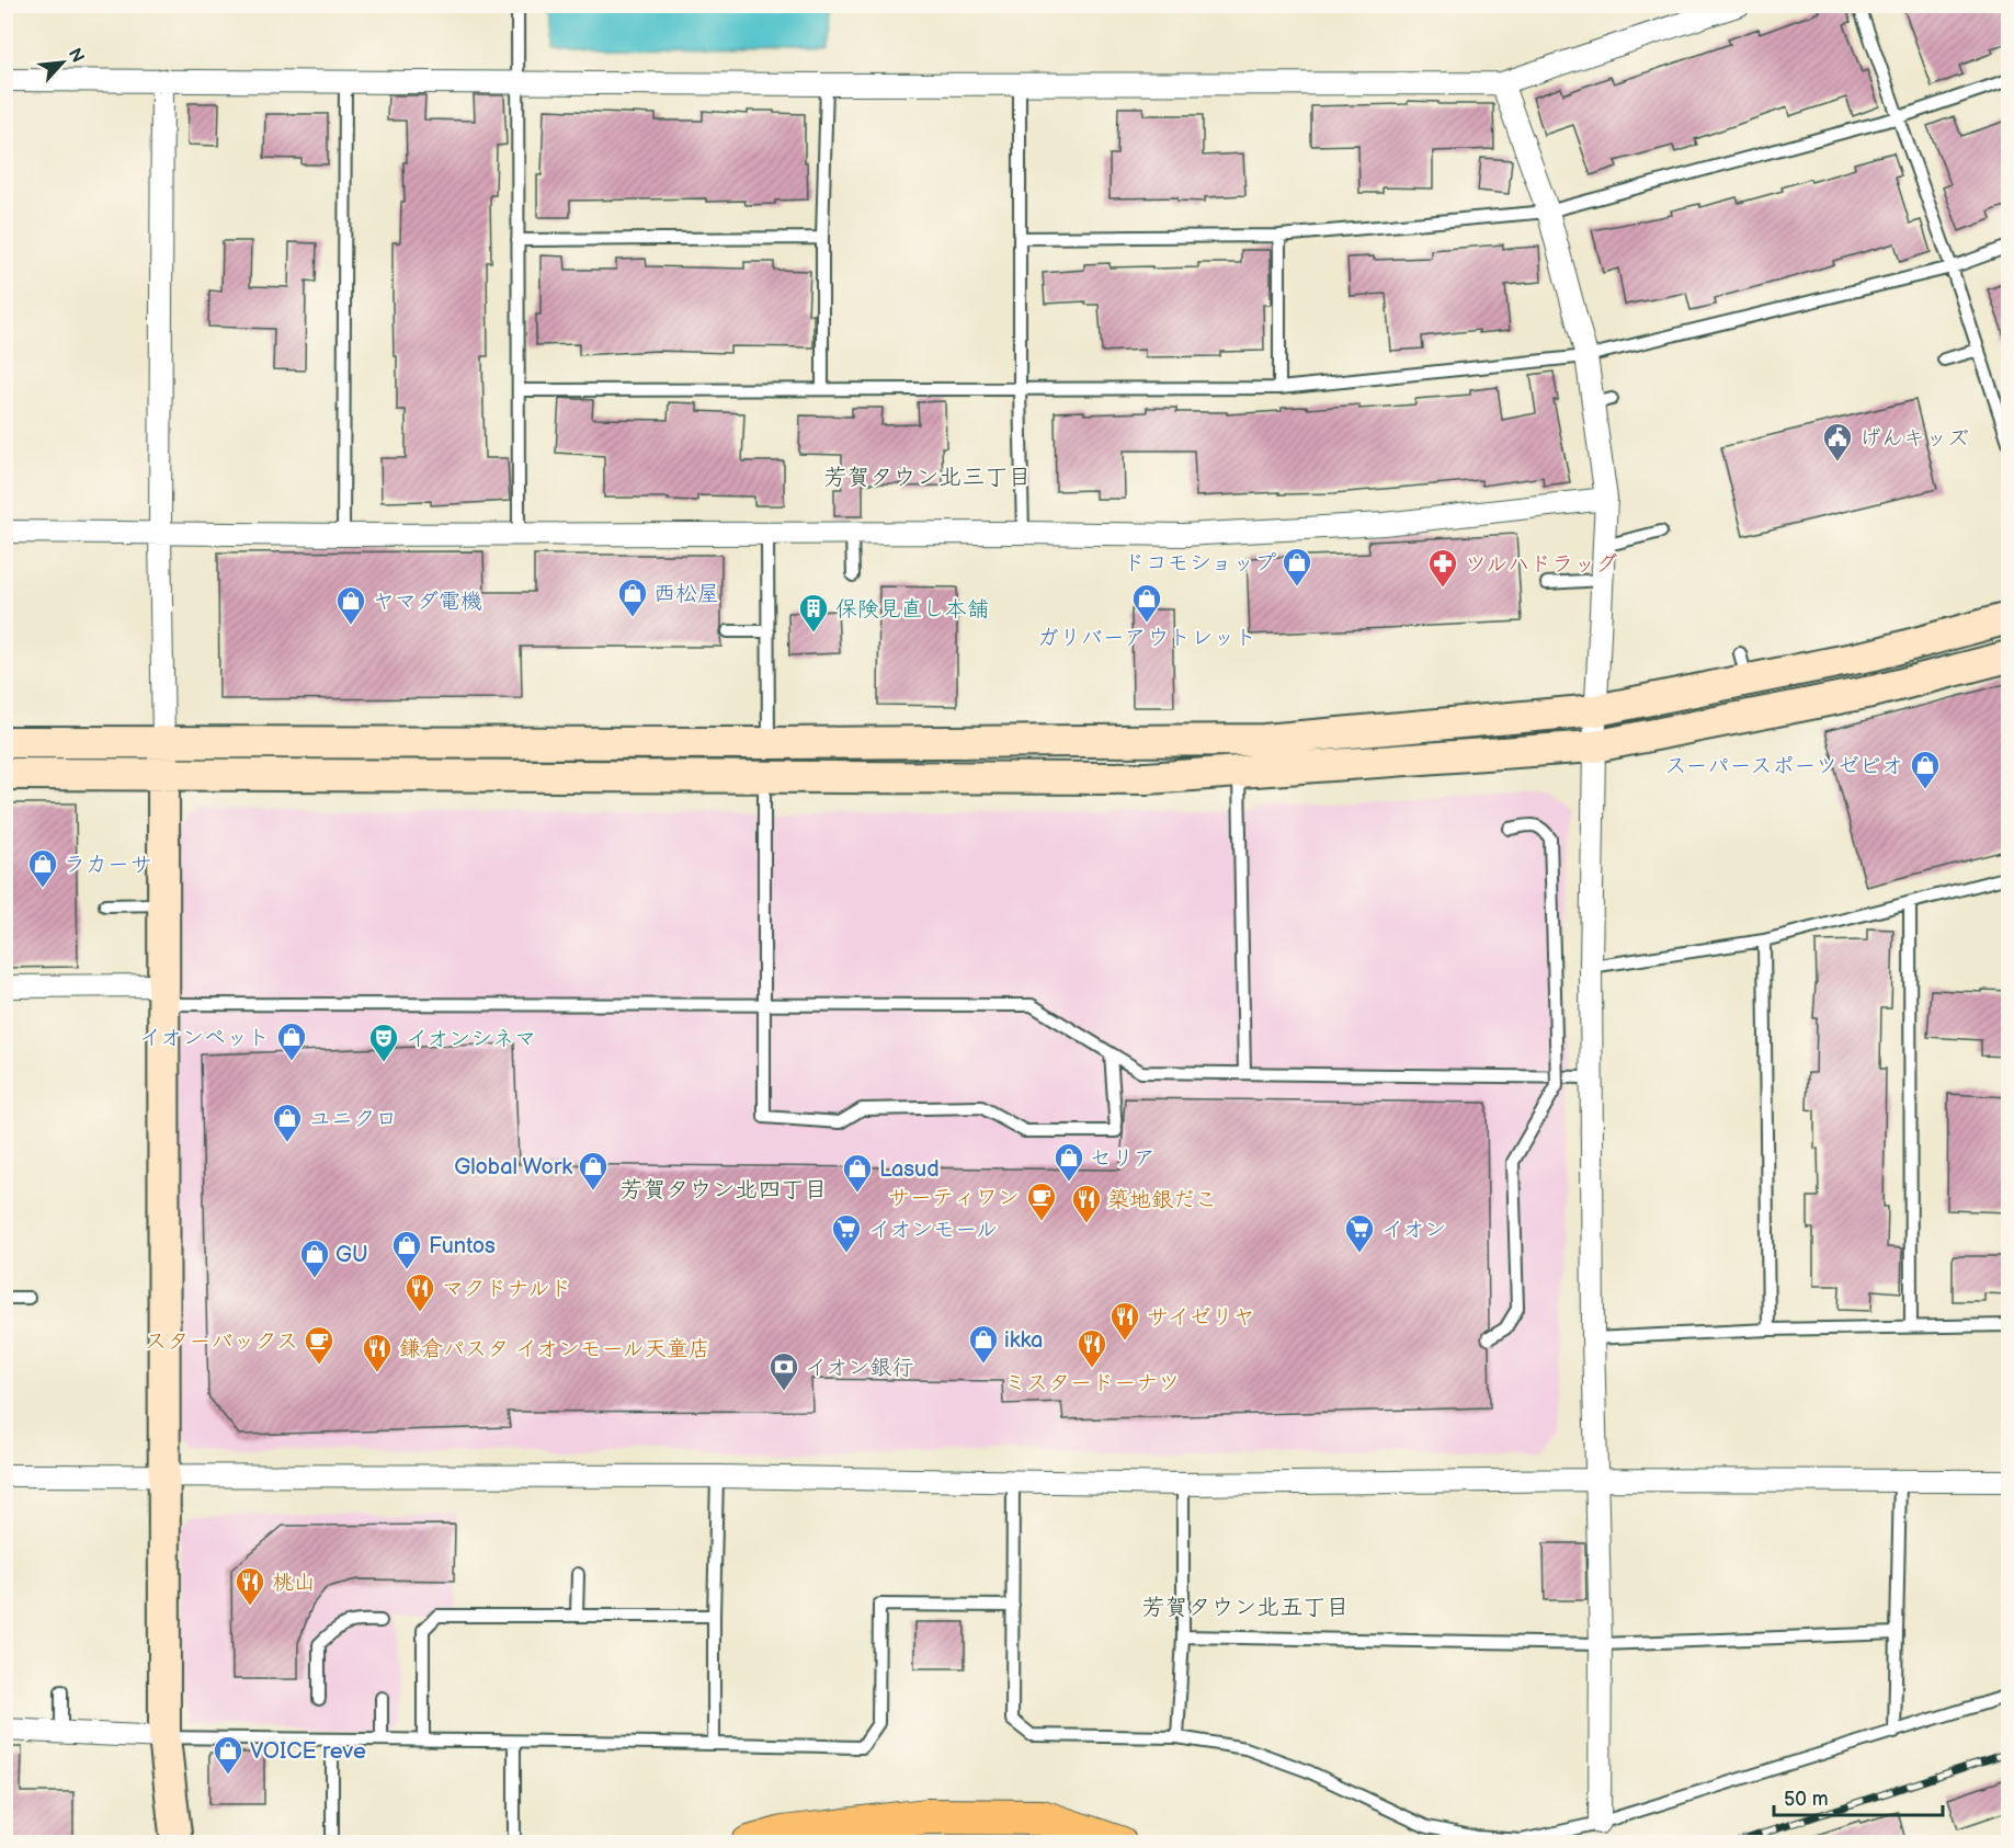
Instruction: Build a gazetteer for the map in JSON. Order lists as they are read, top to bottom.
{
  "districts": ["芳賀タウン北三丁目", "芳賀タウン北四丁目", "芳賀タウン北五丁目"],
  "places": {
    "public building": ["げんキッズ"],
    "shop": [
      "ドコモショップ",
      "西松屋",
      "ガリバーアウトレット",
      "ヤマダ電機",
      "スーパースポーツゼビオ",
      "ラカーサ",
      "イオンペット",
      "ユニクロ",
      "セリア",
      "Global Work",
      "Lasud",
      "Funtos",
      "GU",
      "ikka",
      "VOICE reve"
    ],
    "pharmacy": ["ツルハドラッグ"],
    "building": ["保険見直し本舗"],
    "theatre": ["イオンシネマ"],
    "cafe": ["サーティワン", "スターバックス"],
    "restaurant": [
      "築地銀だこ",
      "マクドナルド",
      "サイゼリヤ",
      "ミスタードーナツ",
      "鎌倉パスタ イオンモール天童店",
      "桃山"
    ],
    "supermarket": ["イオンモール", "イオン"],
    "bank": ["イオン銀行"]
  },
  "scale_bar": "50 m",
  "north": "top right"
}
